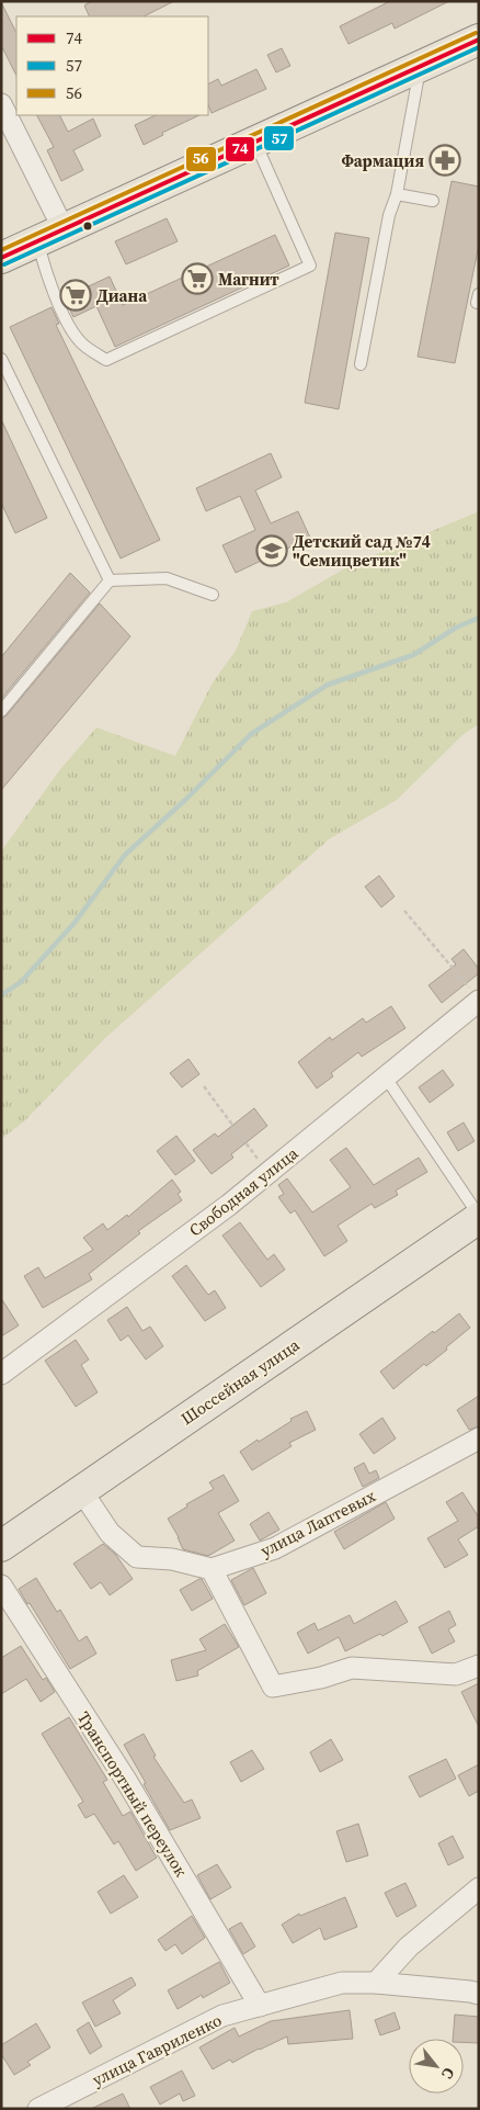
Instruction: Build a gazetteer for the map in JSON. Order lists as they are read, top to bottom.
{
  "streets": {
    "main road": ["Шоссейная улица"],
    "street": [
      "Свободная улица",
      "улица Лаптевых",
      "Транспортный переулок",
      "улица Гавриленко"
    ]
  },
  "crossings": [
    ["Транспортный переулок", "улица Гавриленко"]
  ],
  "places": {
    "pharmacy": ["Фармация"],
    "supermarket": ["Магнит", "Диана"],
    "school or university": ["Детский сад №74 \"Семицветик\""]
  },
  "lines": ["transit line 56", "transit line 74", "transit line 57"],
  "legend": ["74", "57", "56"],
  "north": "bottom right"
}
